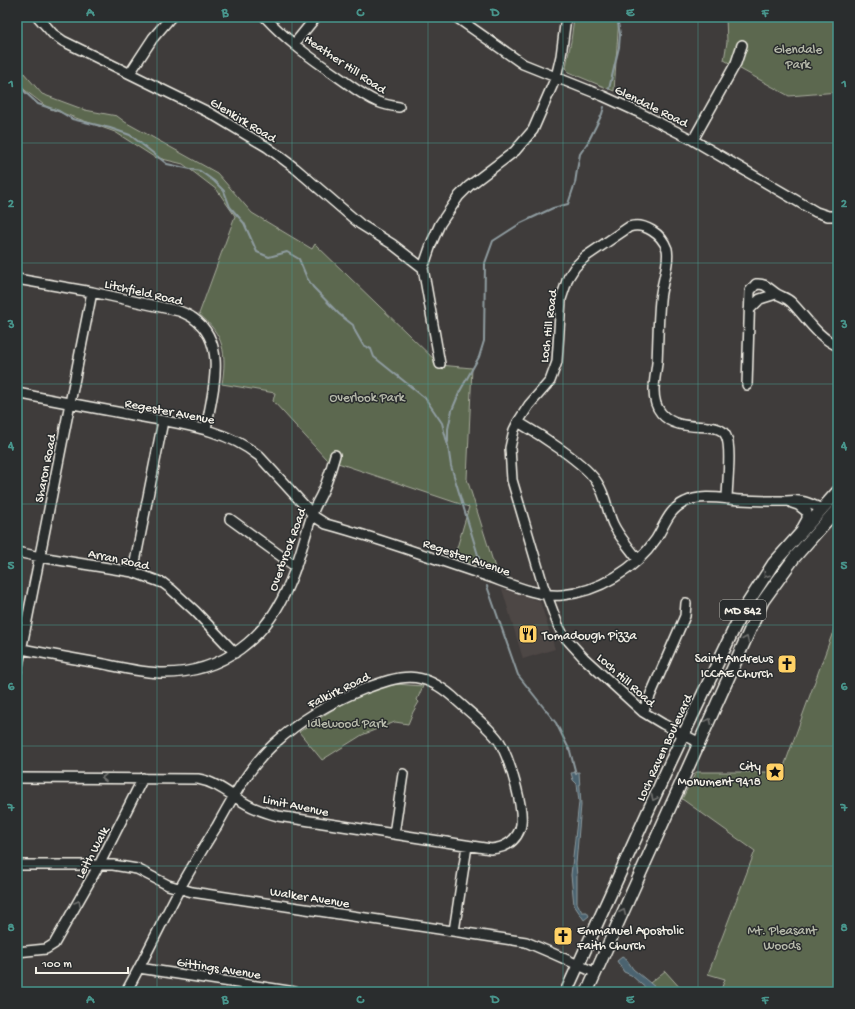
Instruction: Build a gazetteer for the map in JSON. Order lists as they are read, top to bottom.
{
  "streets": {
    "main road": ["MD 542", "Loch Raven Boulevard"],
    "street": [
      "Heather Hill Road",
      "Glendale Road",
      "Glenkirk Road",
      "Litchfield Road",
      "Loch Hill Road",
      "Regester Avenue",
      "Sharon Road",
      "Overbrook Road",
      "Arran Road",
      "Falkirk Road",
      "Limit Avenue",
      "Leith Walk",
      "Walker Avenue",
      "Gittings Avenue"
    ]
  },
  "crossings": [
    ["Litchfield Road", "Regester Avenue"],
    ["Litchfield Road", "Sharon Road"],
    ["Loch Hill Road", "Regester Avenue"],
    ["Loch Hill Road", "MD 542"],
    ["Loch Hill Road", "Loch Raven Boulevard"],
    ["Regester Avenue", "Sharon Road"],
    ["Regester Avenue", "Overbrook Road"],
    ["Regester Avenue", "MD 542"],
    ["Regester Avenue", "Loch Raven Boulevard"],
    ["Sharon Road", "Overbrook Road"],
    ["Sharon Road", "Arran Road"],
    ["Overbrook Road", "Arran Road"],
    ["MD 542", "Loch Raven Boulevard"],
    ["Falkirk Road", "Limit Avenue"],
    ["Falkirk Road", "Walker Avenue"],
    ["Falkirk Road", "Gittings Avenue"],
    ["Loch Raven Boulevard", "Walker Avenue"],
    ["Limit Avenue", "Leith Walk"],
    ["Leith Walk", "Walker Avenue"]
  ],
  "one_way": ["Leith Walk"],
  "parks": [
    "Glendale Park",
    "Overlook Park",
    "Idlewood Park",
    "Mt. Pleasant Woods"
  ],
  "places": {
    "restaurant": ["Tomadough Pizza"],
    "church": ["Saint Andrews ICCAE Church", "Emmanuel Apostolic Faith Church"],
    "place": ["City Monument 9418"]
  },
  "scale_bar": "100 m",
  "grid": {
    "columns": [
      "A",
      "B",
      "C",
      "D",
      "E",
      "F"
    ],
    "rows": [
      "1",
      "2",
      "3",
      "4",
      "5",
      "6",
      "7",
      "8"
    ]
  }
}
